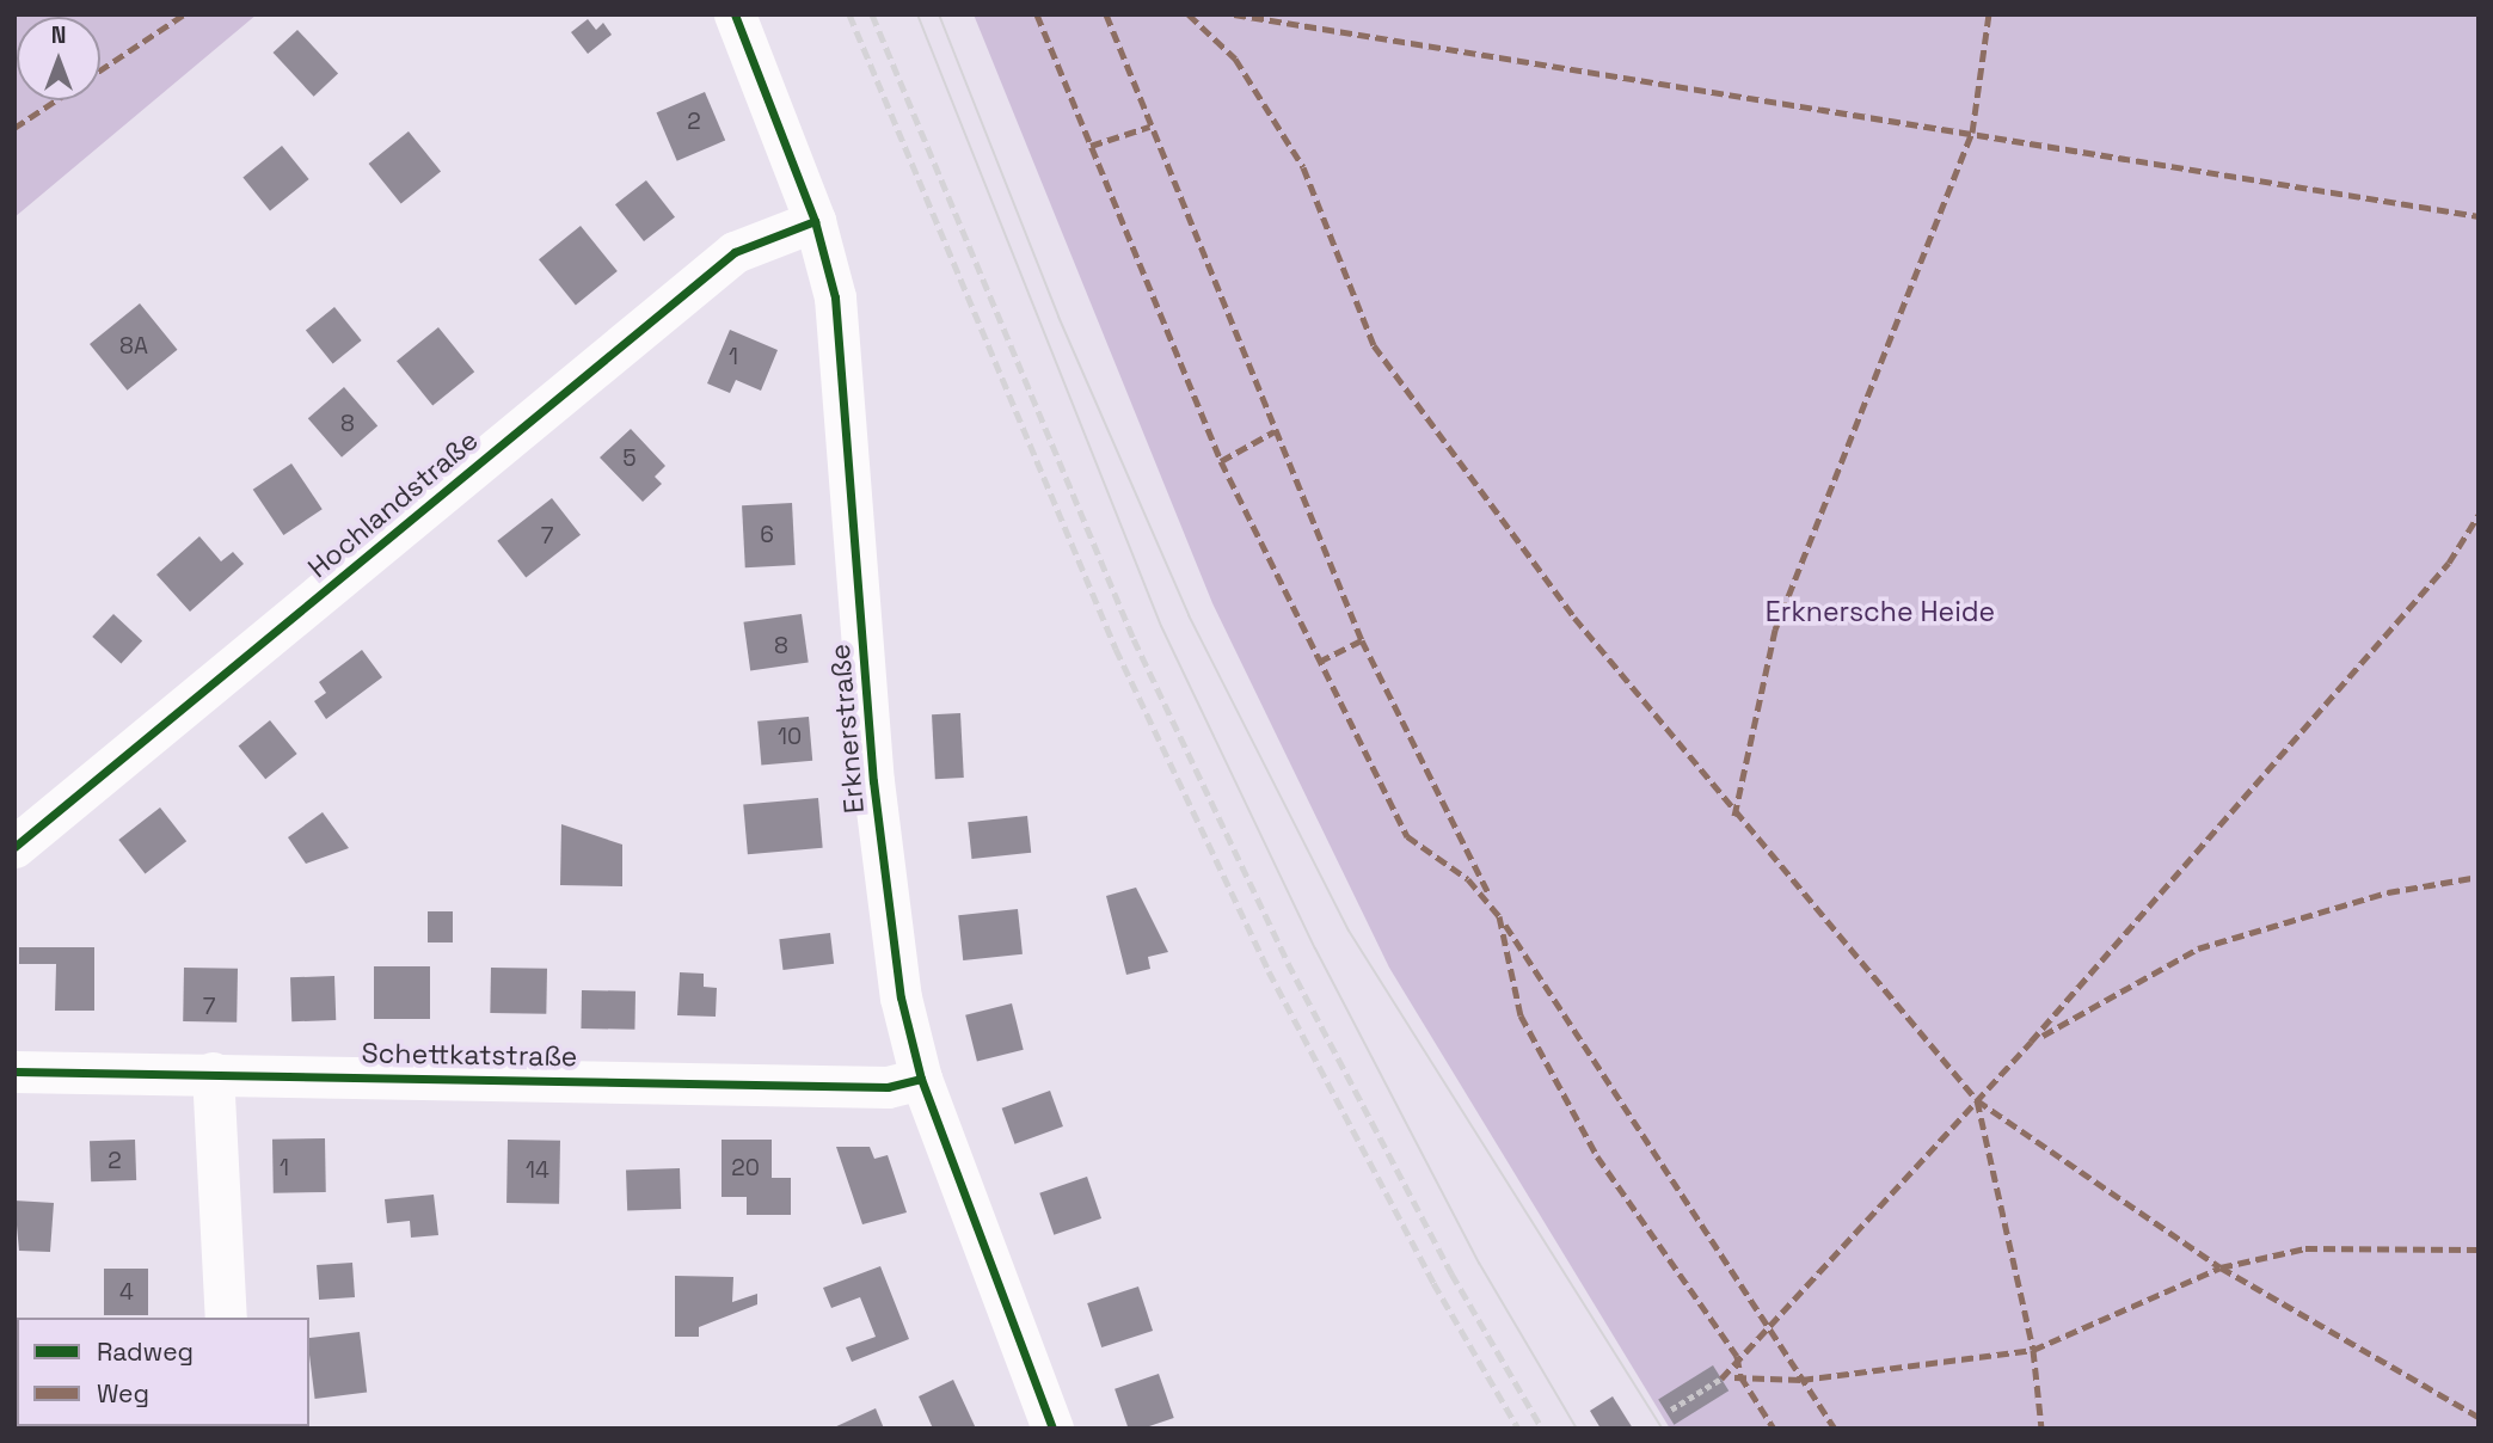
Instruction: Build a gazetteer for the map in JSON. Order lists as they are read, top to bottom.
{
  "streets": {
    "street": ["Hochlandstraße", "Erknerstraße", "Schettkatstraße"]
  },
  "crossings": [
    ["Hochlandstraße", "Erknerstraße"],
    ["Erknerstraße", "Schettkatstraße"]
  ],
  "parks": ["Erknersche Heide"],
  "house_numbers": [
    "2",
    "8A",
    "1",
    "8",
    "5",
    "6",
    "7",
    "8",
    "10",
    "7",
    "2",
    "1",
    "20",
    "14",
    "4"
  ],
  "legend": ["Radweg", "Weg"],
  "north": "top"
}
